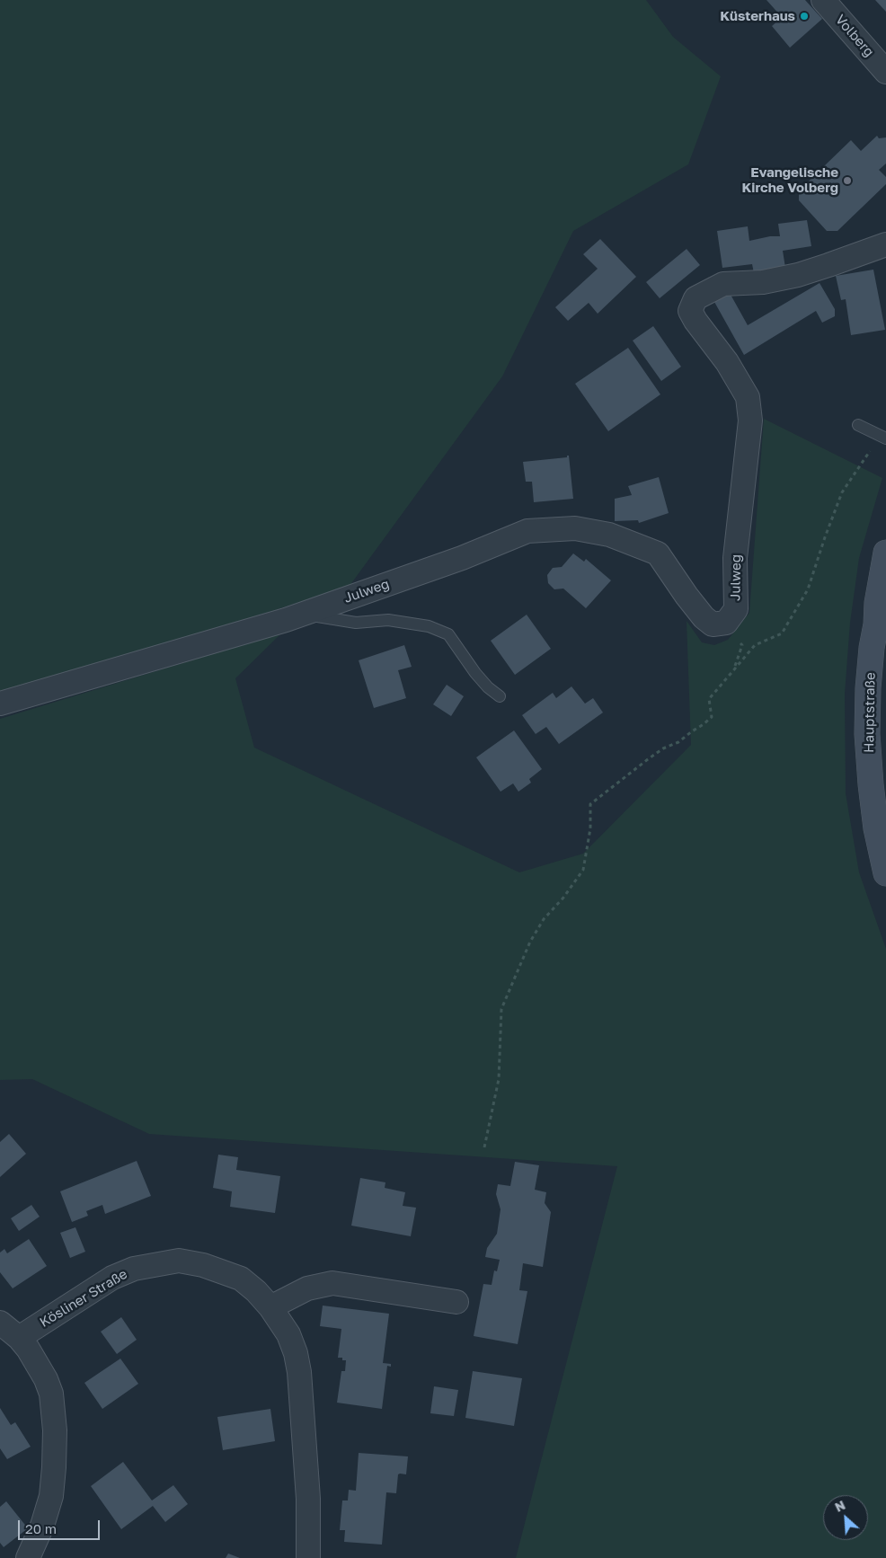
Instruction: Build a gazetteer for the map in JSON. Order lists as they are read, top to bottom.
{
  "streets": {
    "main road": ["Hauptstraße"],
    "street": ["Volberg", "Julweg", "Kösliner Straße"]
  },
  "places": ["Küsterhaus", "Evangelische Kirche Volberg"],
  "scale_bar": "20 m",
  "north": "top left"
}
